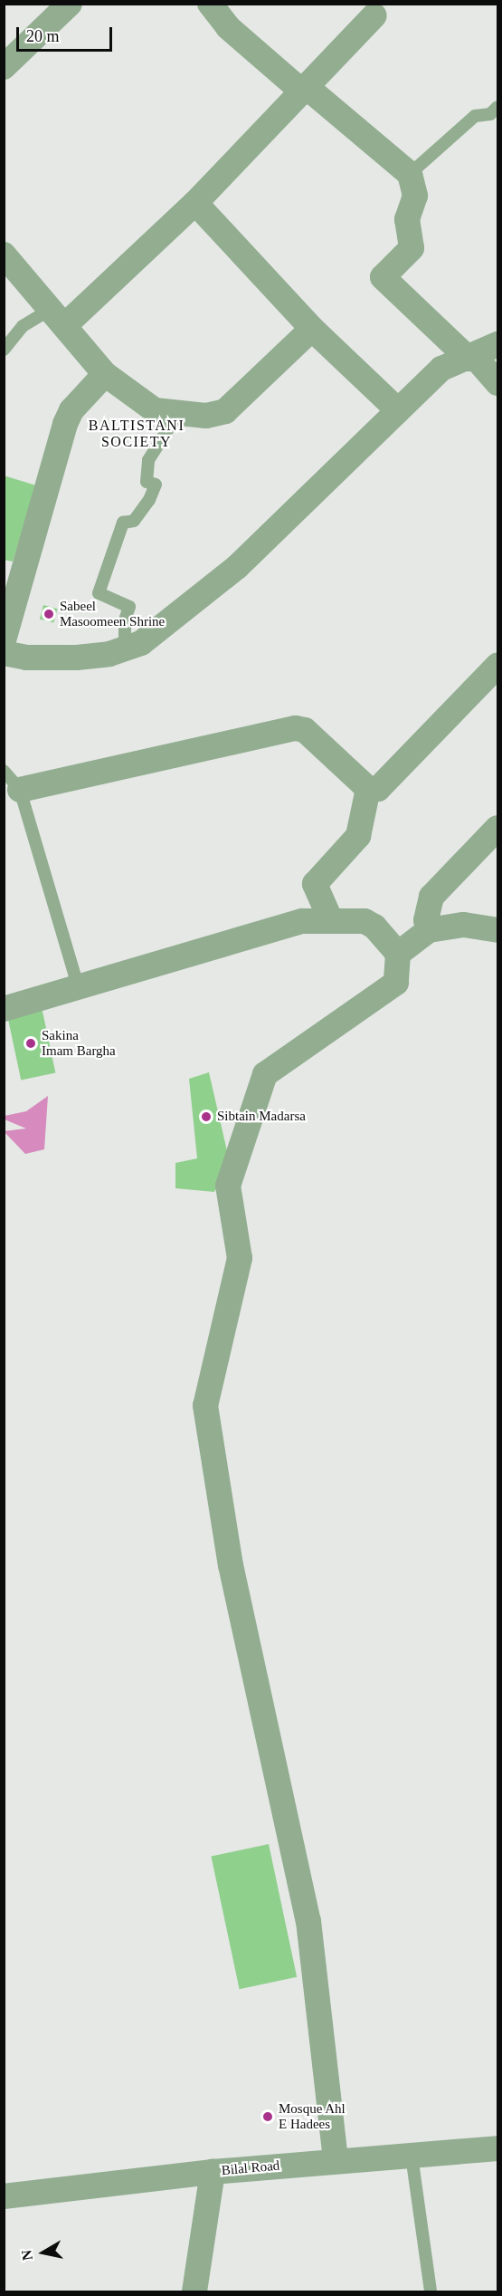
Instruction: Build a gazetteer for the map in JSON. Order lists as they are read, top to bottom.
{
  "streets": {
    "street": ["Bilal Road"]
  },
  "districts": ["BALTISTANI SOCIETY"],
  "places": [
    "Sabeel Masoomeen Shrine",
    "Sakina Imam Bargha",
    "Sibtain Madarsa",
    "Mosque Ahl E Hadees"
  ],
  "scale_bar": "20 m",
  "north": "left"
}
